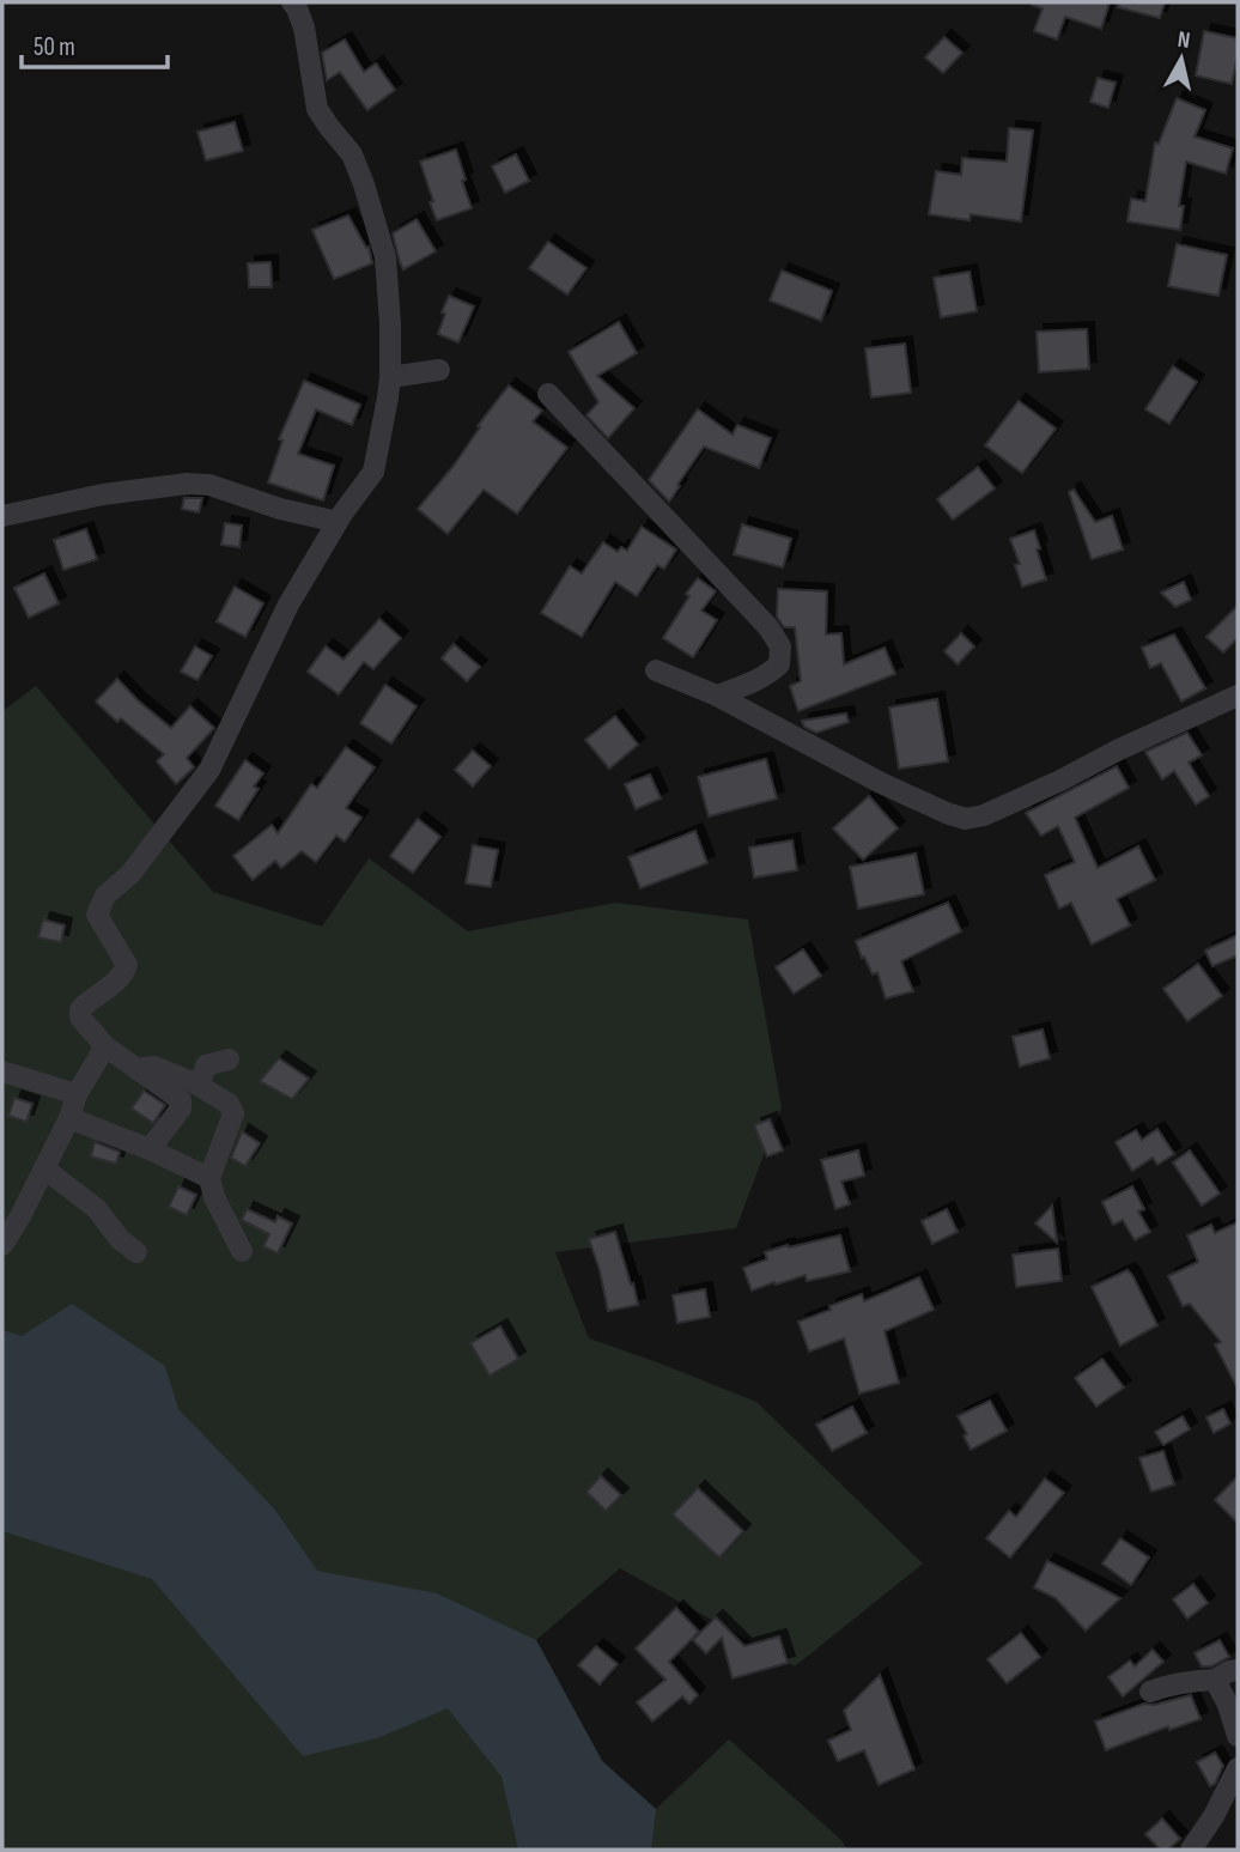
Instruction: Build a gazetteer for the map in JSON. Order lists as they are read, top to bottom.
{
  "scale_bar": "50 m",
  "north": "top"
}
